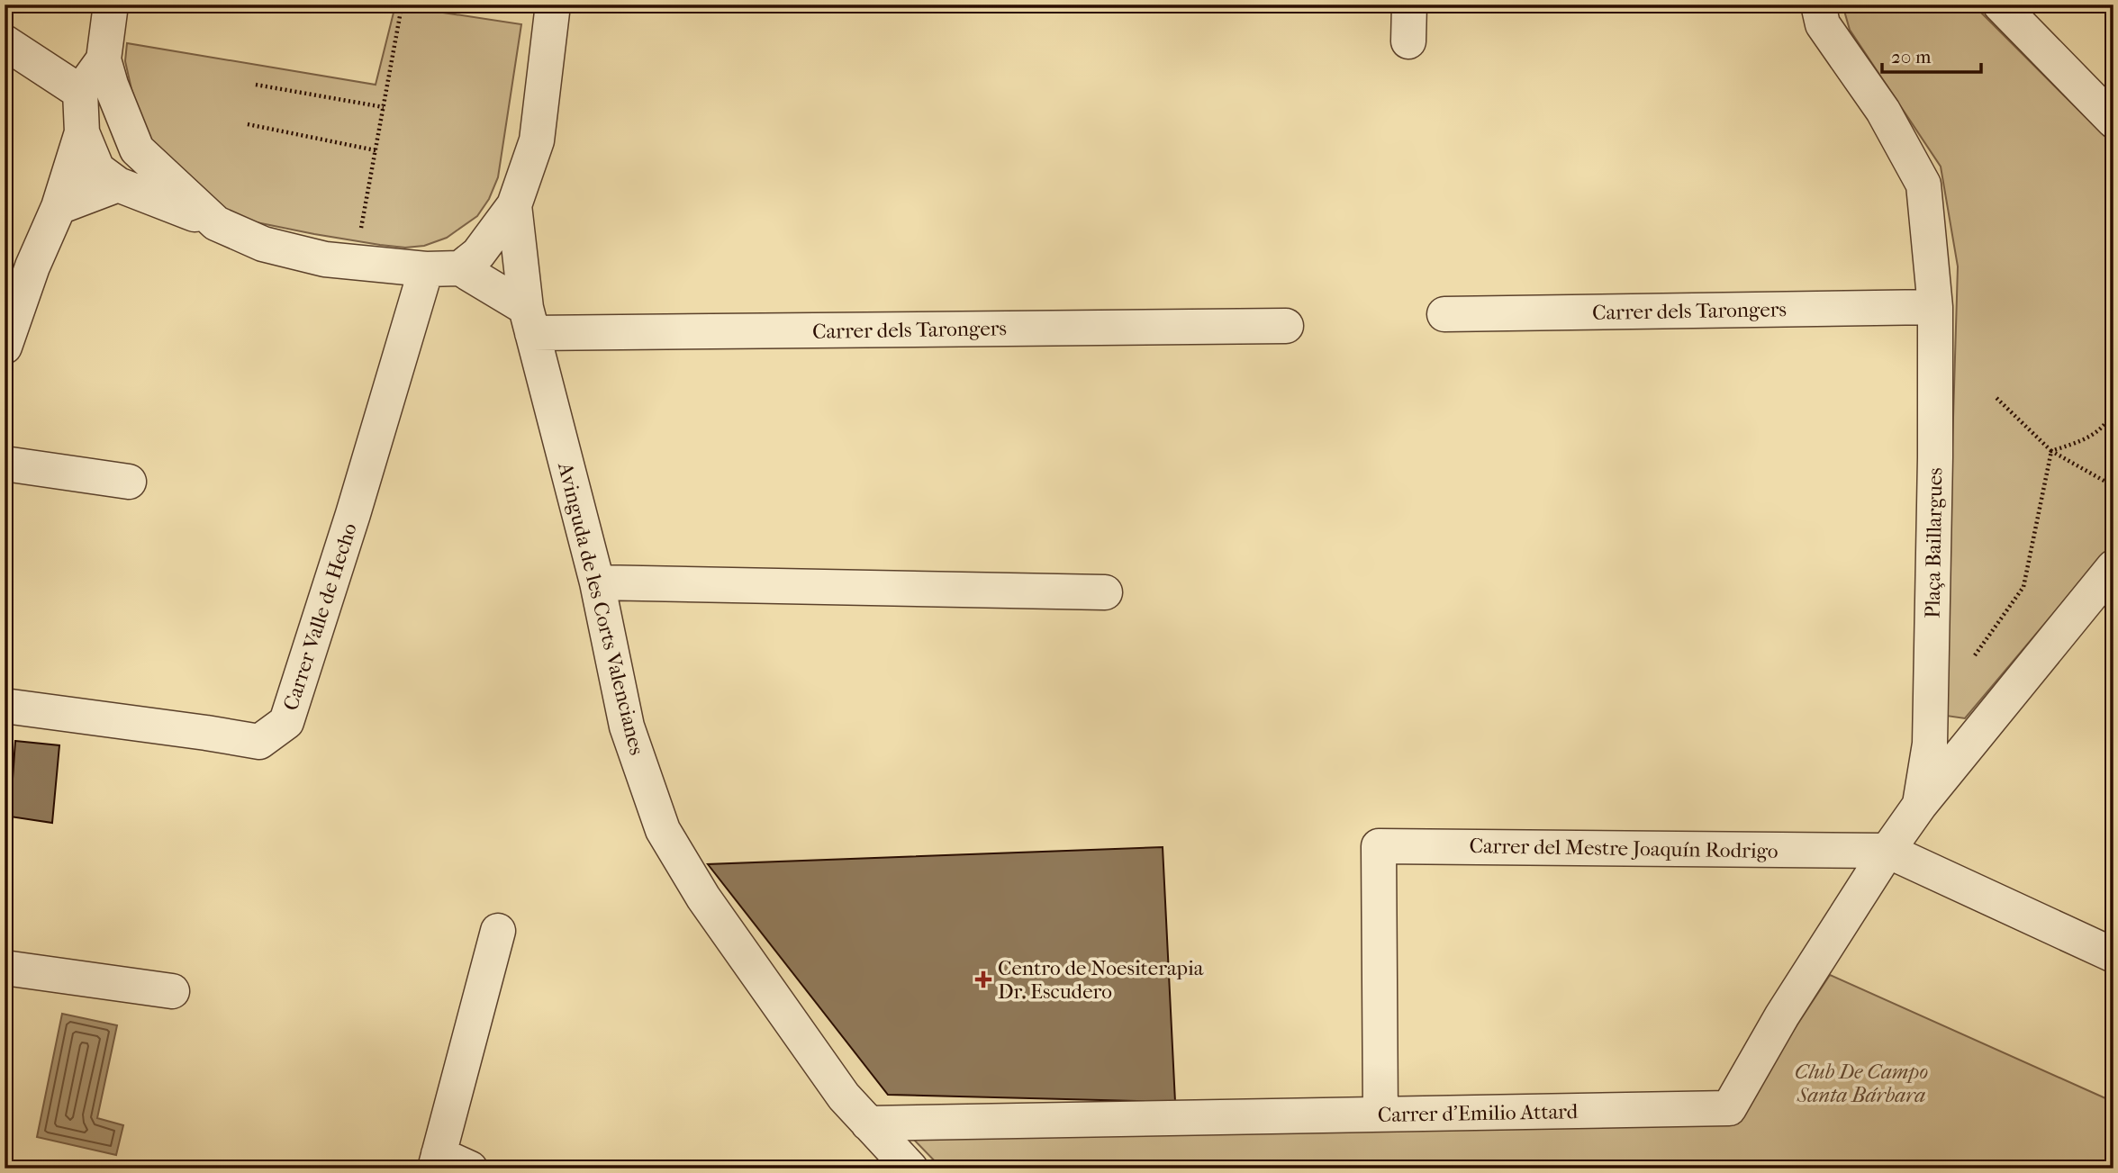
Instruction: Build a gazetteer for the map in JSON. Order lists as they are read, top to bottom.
{
  "streets": {
    "street": [
      "Carrer dels Tarongers",
      "Plaça Baillargues",
      "Avinguda de les Corts Valencianes",
      "Carrer Valle de Hecho",
      "Carrer del Mestre Joaquín Rodrigo",
      "Carrer d'Emilio Attard"
    ]
  },
  "crossings": [
    ["Carrer dels Tarongers", "Plaça Baillargues"],
    ["Carrer dels Tarongers", "Avinguda de les Corts Valencianes"],
    ["Plaça Baillargues", "Carrer d'Emilio Attard"],
    ["Avinguda de les Corts Valencianes", "Carrer d'Emilio Attard"],
    ["Carrer del Mestre Joaquín Rodrigo", "Carrer d'Emilio Attard"]
  ],
  "parks": ["Club De Campo Santa Bárbara"],
  "places": {
    "health": ["Centro de Noesiterapia Dr. Escudero"]
  },
  "scale_bar": "20 m"
}
